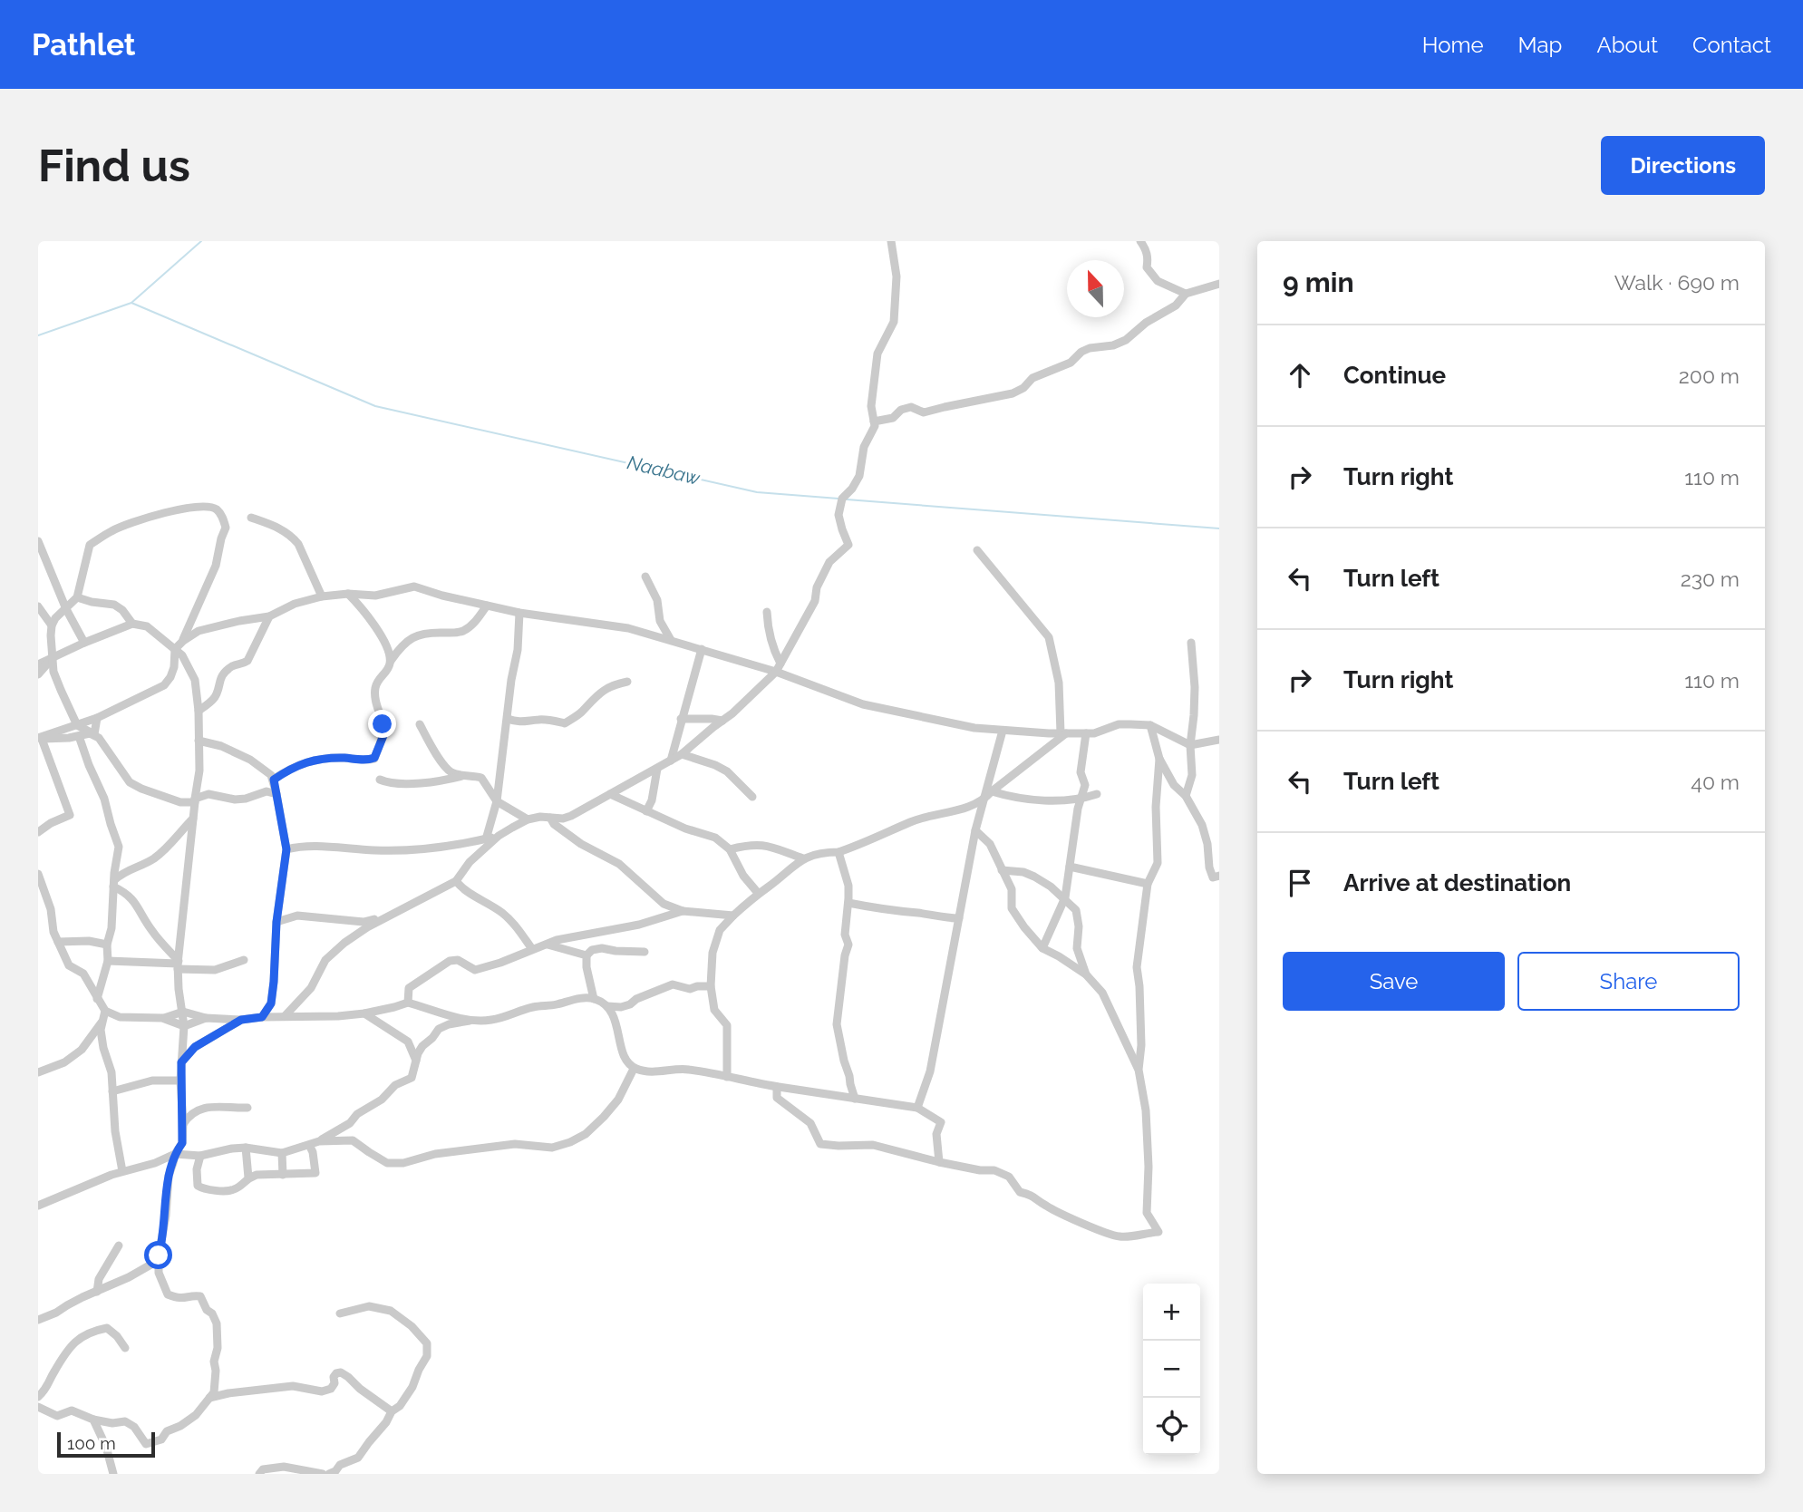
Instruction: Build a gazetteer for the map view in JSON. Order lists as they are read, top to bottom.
{
  "water": ["Naabaw"],
  "scale_bar": "100 m",
  "north": "top",
  "page": {
    "header": "Pathlet",
    "nav": [
      "Home",
      "Map",
      "About",
      "Contact"
    ],
    "buttons": [
      "Directions",
      ["Save", "Share"]
    ],
    "title": "Find us",
    "heading": ["9 min", "Walk · 690 m"],
    "list": [
      ["Continue", "200 m"],
      ["Turn right", "110 m"],
      ["Turn left", "230 m"],
      ["Turn right", "110 m"],
      ["Turn left", "40 m"],
      "Arrive at destination"
    ],
    "map_buttons": ["+", "−"],
    "scale": "100 m"
  }
}
